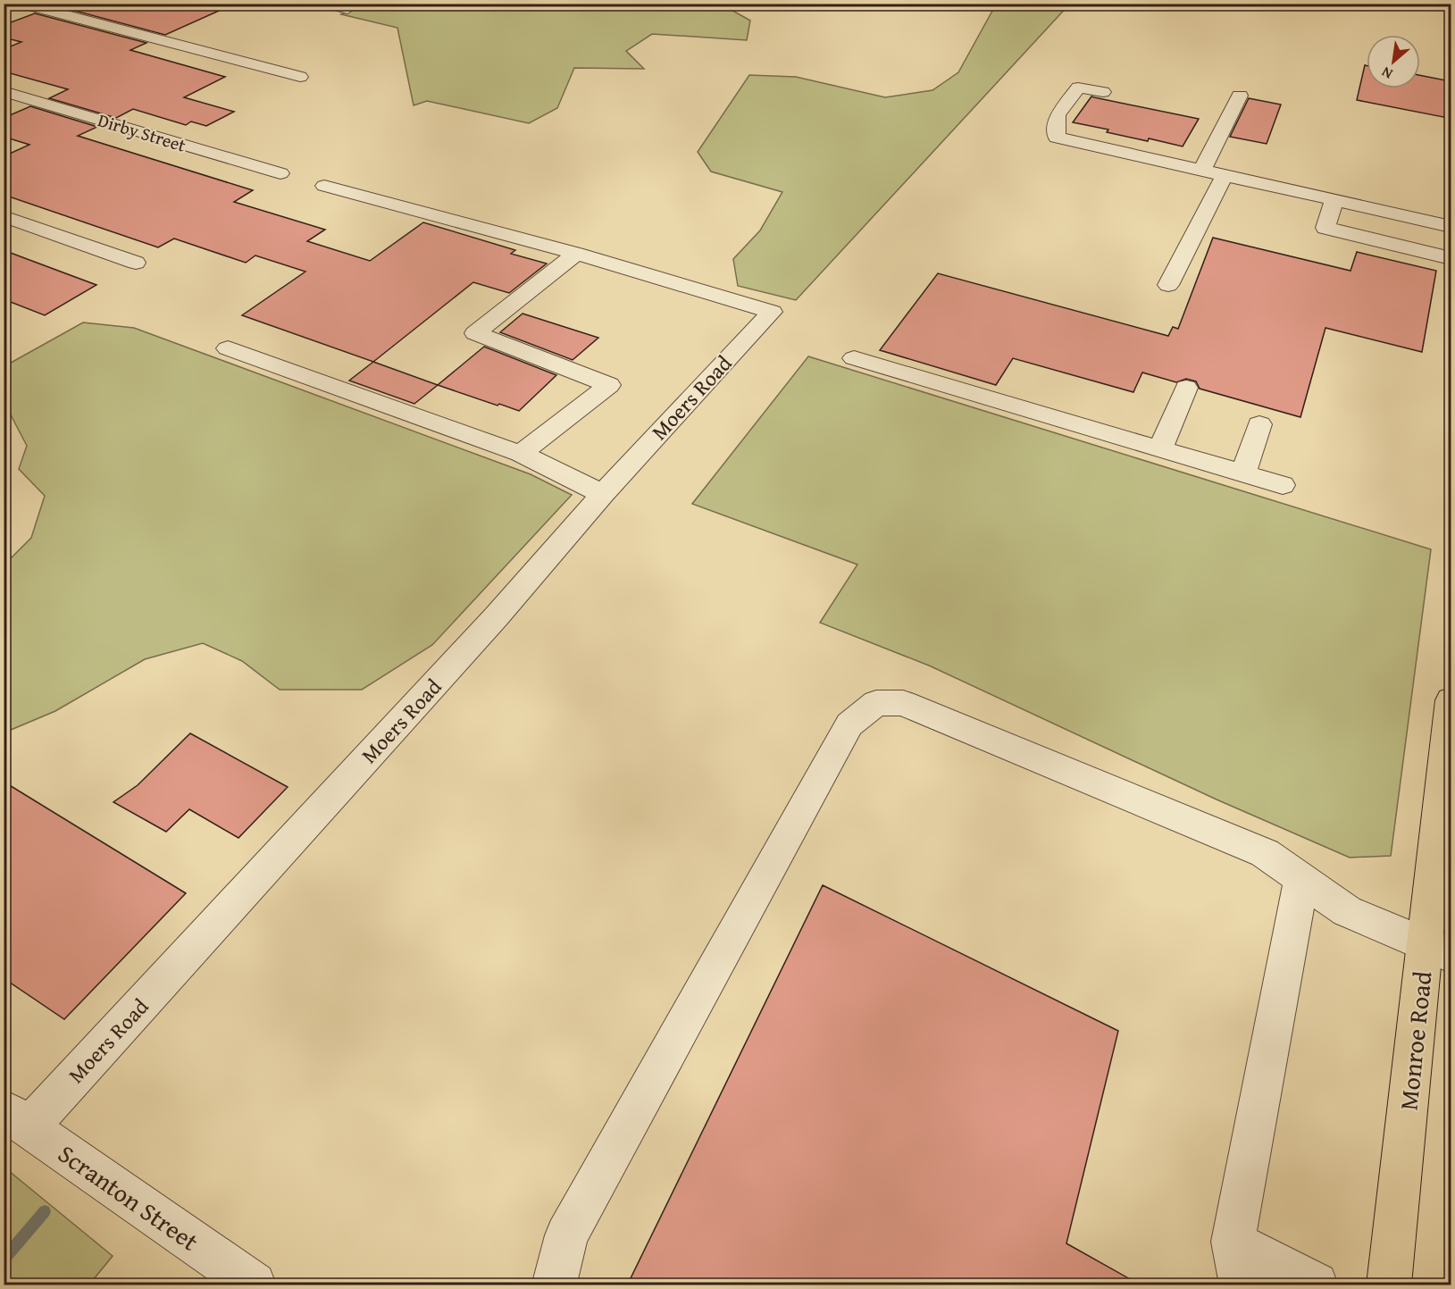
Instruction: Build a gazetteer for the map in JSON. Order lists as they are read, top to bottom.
{
  "streets": {
    "main road": ["Monroe Road"],
    "street": ["Dirby Street", "Moers Road", "Scranton Street"]
  },
  "crossings": [
    ["Moers Road", "Scranton Street"]
  ],
  "north": "bottom left"
}
